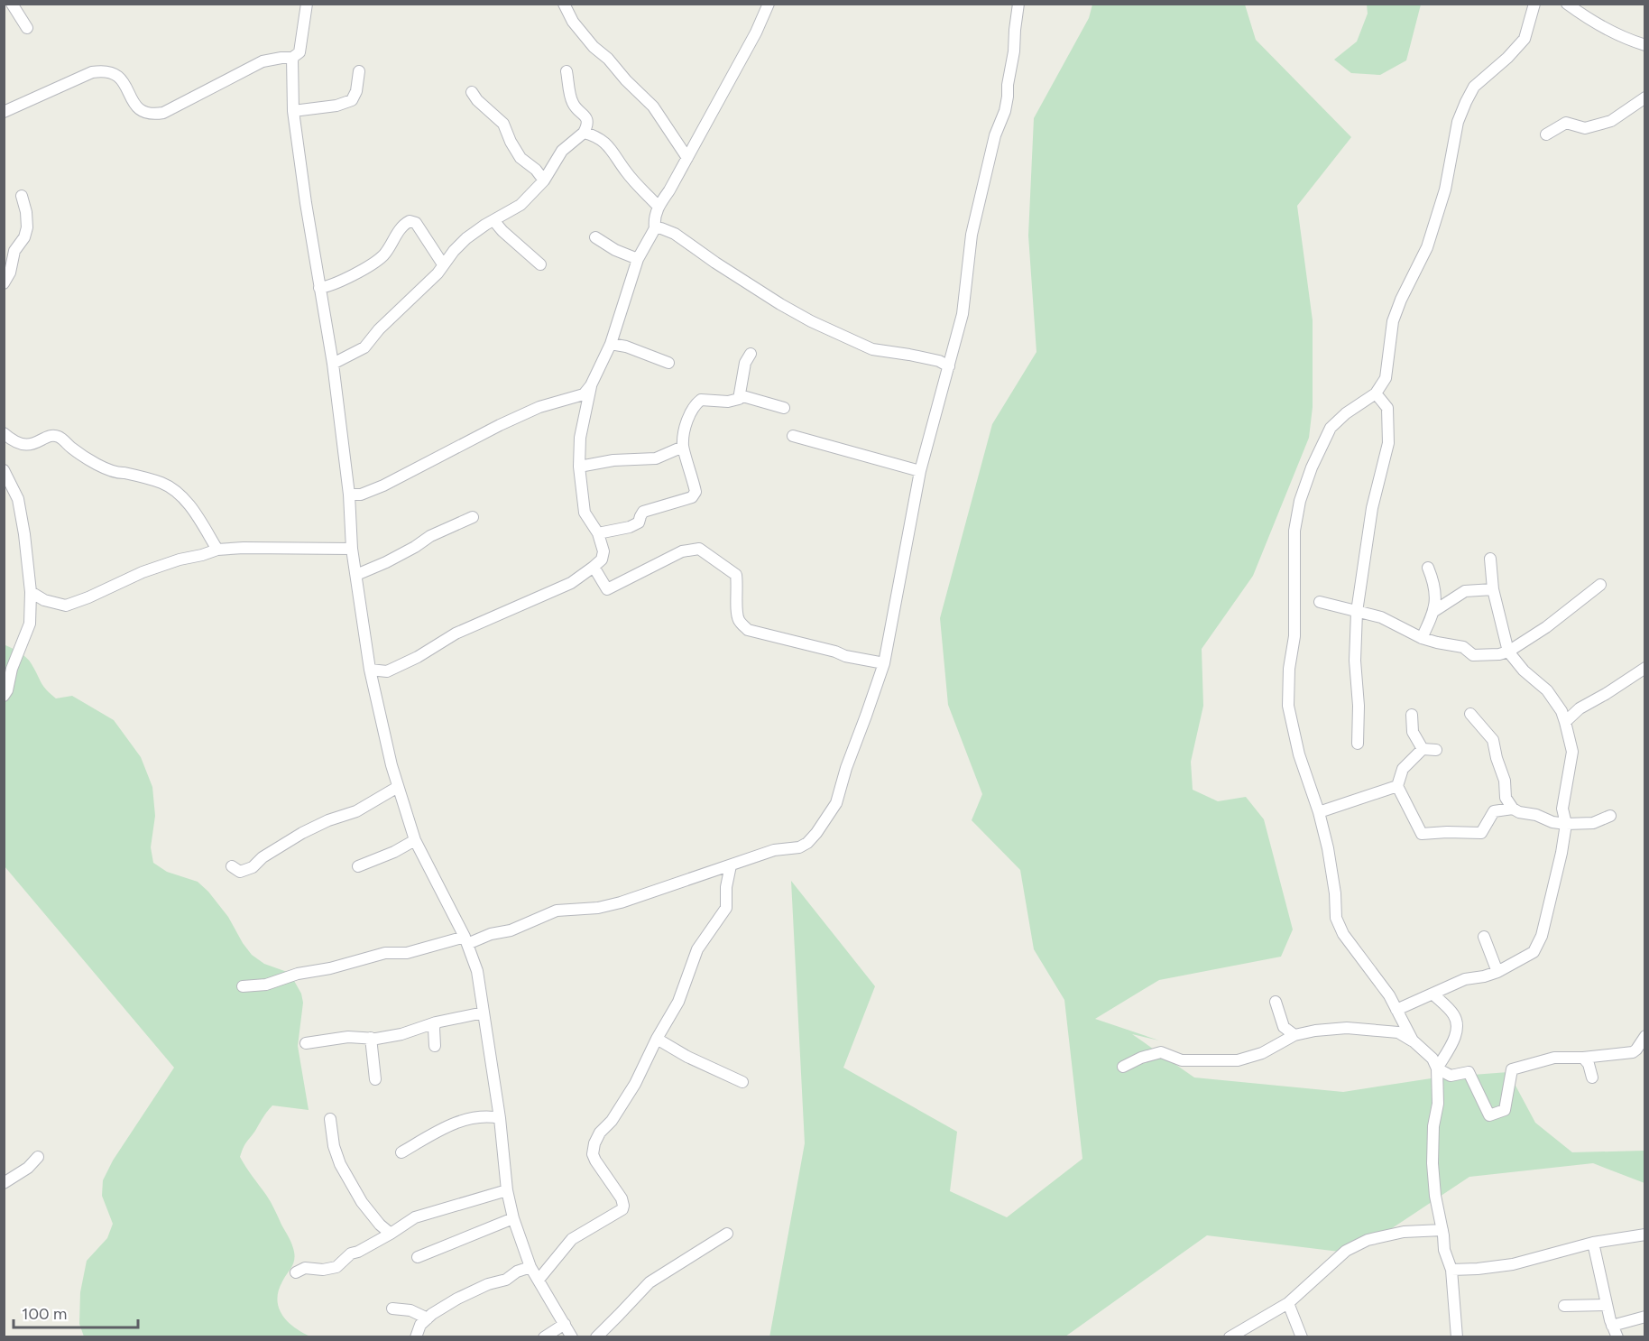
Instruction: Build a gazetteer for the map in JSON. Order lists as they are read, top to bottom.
{
  "scale_bar": "100 m"
}
